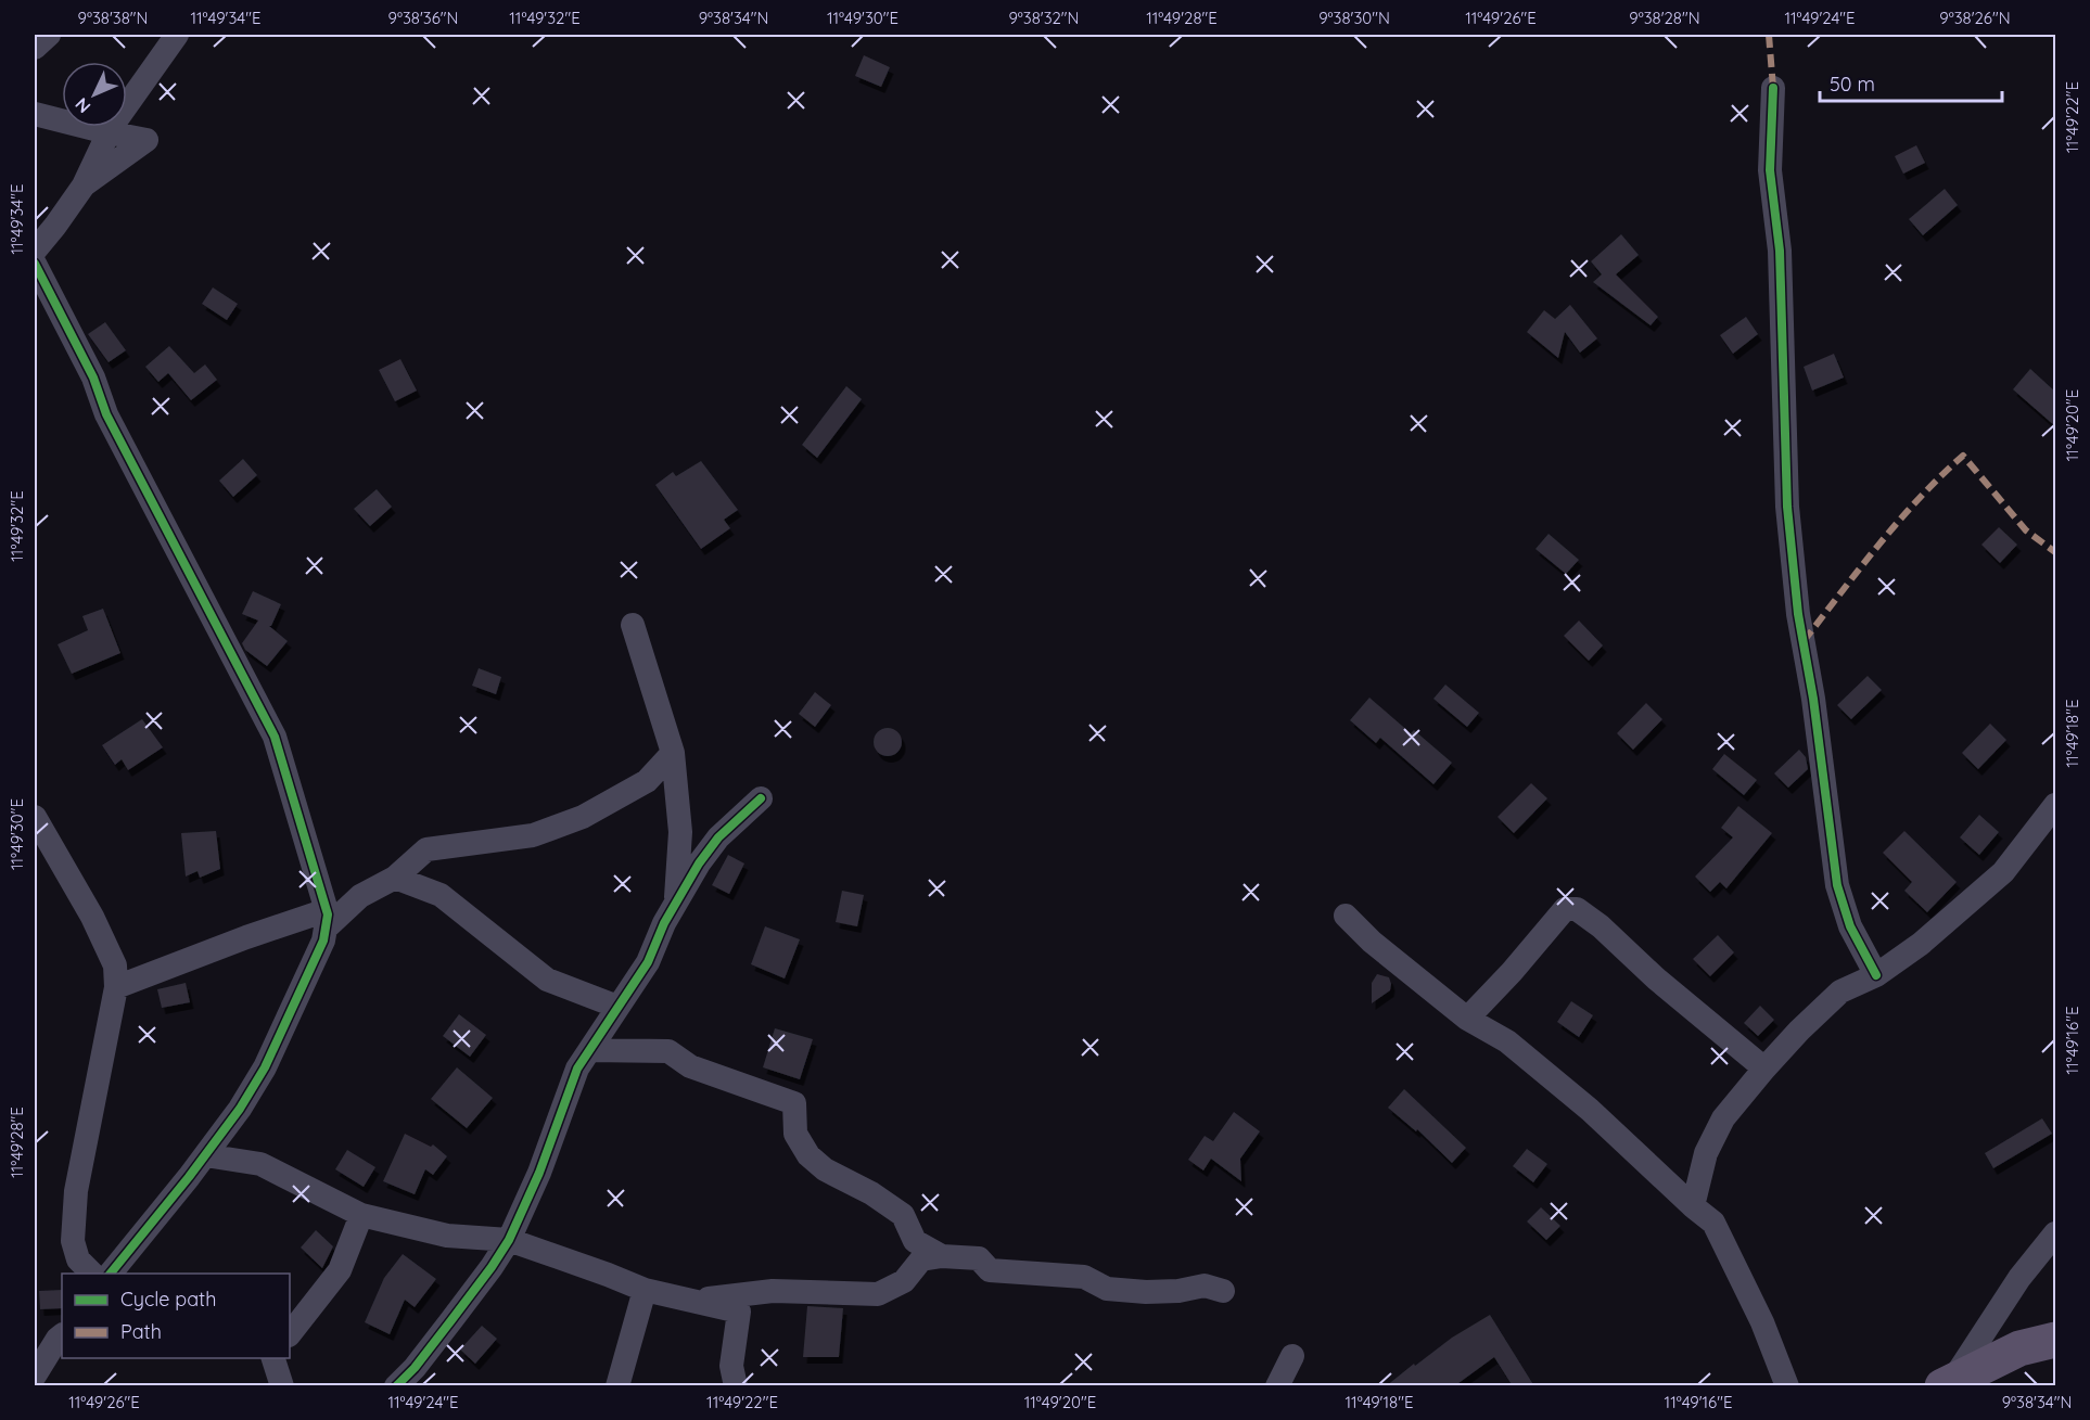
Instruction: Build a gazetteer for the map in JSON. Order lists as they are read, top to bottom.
{
  "legend": ["Cycle path", "Path"],
  "scale_bar": "50 m",
  "north": "bottom left",
  "coordinates": [
    "9°38'38\"N",
    "11°49'34\"E",
    "9°38'36\"N",
    "11°49'32\"E",
    "9°38'34\"N",
    "11°49'30\"E",
    "9°38'32\"N",
    "11°49'28\"E",
    "9°38'30\"N",
    "11°49'26\"E",
    "9°38'28\"N",
    "11°49'24\"E",
    "9°38'26\"N",
    "11°49'22\"E",
    "11°49'20\"E",
    "11°49'18\"E",
    "11°49'16\"E"
  ]
}
